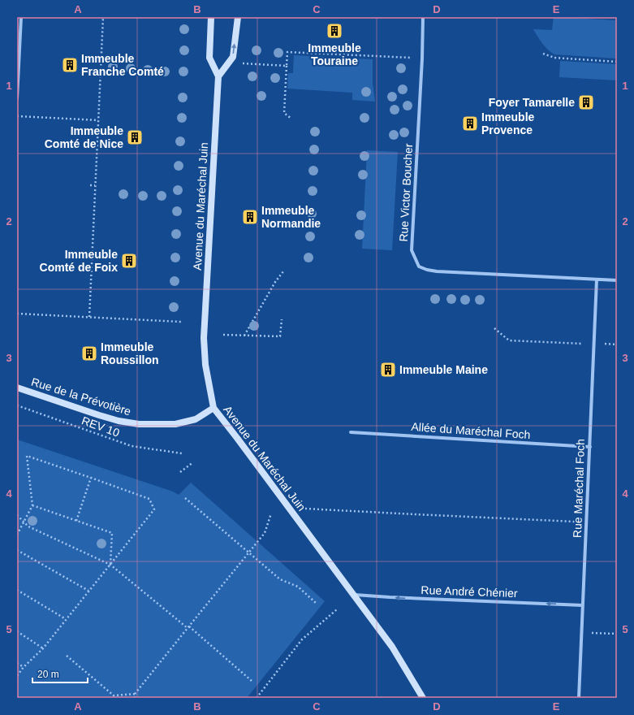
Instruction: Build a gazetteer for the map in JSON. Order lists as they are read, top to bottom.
{
  "streets": {
    "street": [
      "Rue Victor Boucher",
      "Avenue du Maréchal Juin",
      "Rue de la Prévotière",
      "Allée du Maréchal Foch",
      "Rue Maréchal Foch",
      "Rue André Chénier"
    ],
    "path": ["REV 10"]
  },
  "crossings": [
    ["Rue Victor Boucher", "Rue Maréchal Foch"],
    ["Avenue du Maréchal Juin", "Rue de la Prévotière"],
    ["Avenue du Maréchal Juin", "Rue André Chénier"],
    ["Allée du Maréchal Foch", "Rue Maréchal Foch"],
    ["Rue Maréchal Foch", "Rue André Chénier"]
  ],
  "one_way": ["Rue André Chénier"],
  "places": {
    "building": [
      "Immeuble Touraine",
      "Immeuble Franche Comté",
      "Foyer Tamarelle",
      "Immeuble Provence",
      "Immeuble Comté de Nice",
      "Immeuble Normandie",
      "Immeuble Comté de Foix",
      "Immeuble Roussillon",
      "Immeuble Maine"
    ]
  },
  "scale_bar": "20 m",
  "grid": {
    "columns": [
      "A",
      "B",
      "C",
      "D",
      "E"
    ],
    "rows": [
      "1",
      "2",
      "3",
      "4",
      "5"
    ]
  }
}
